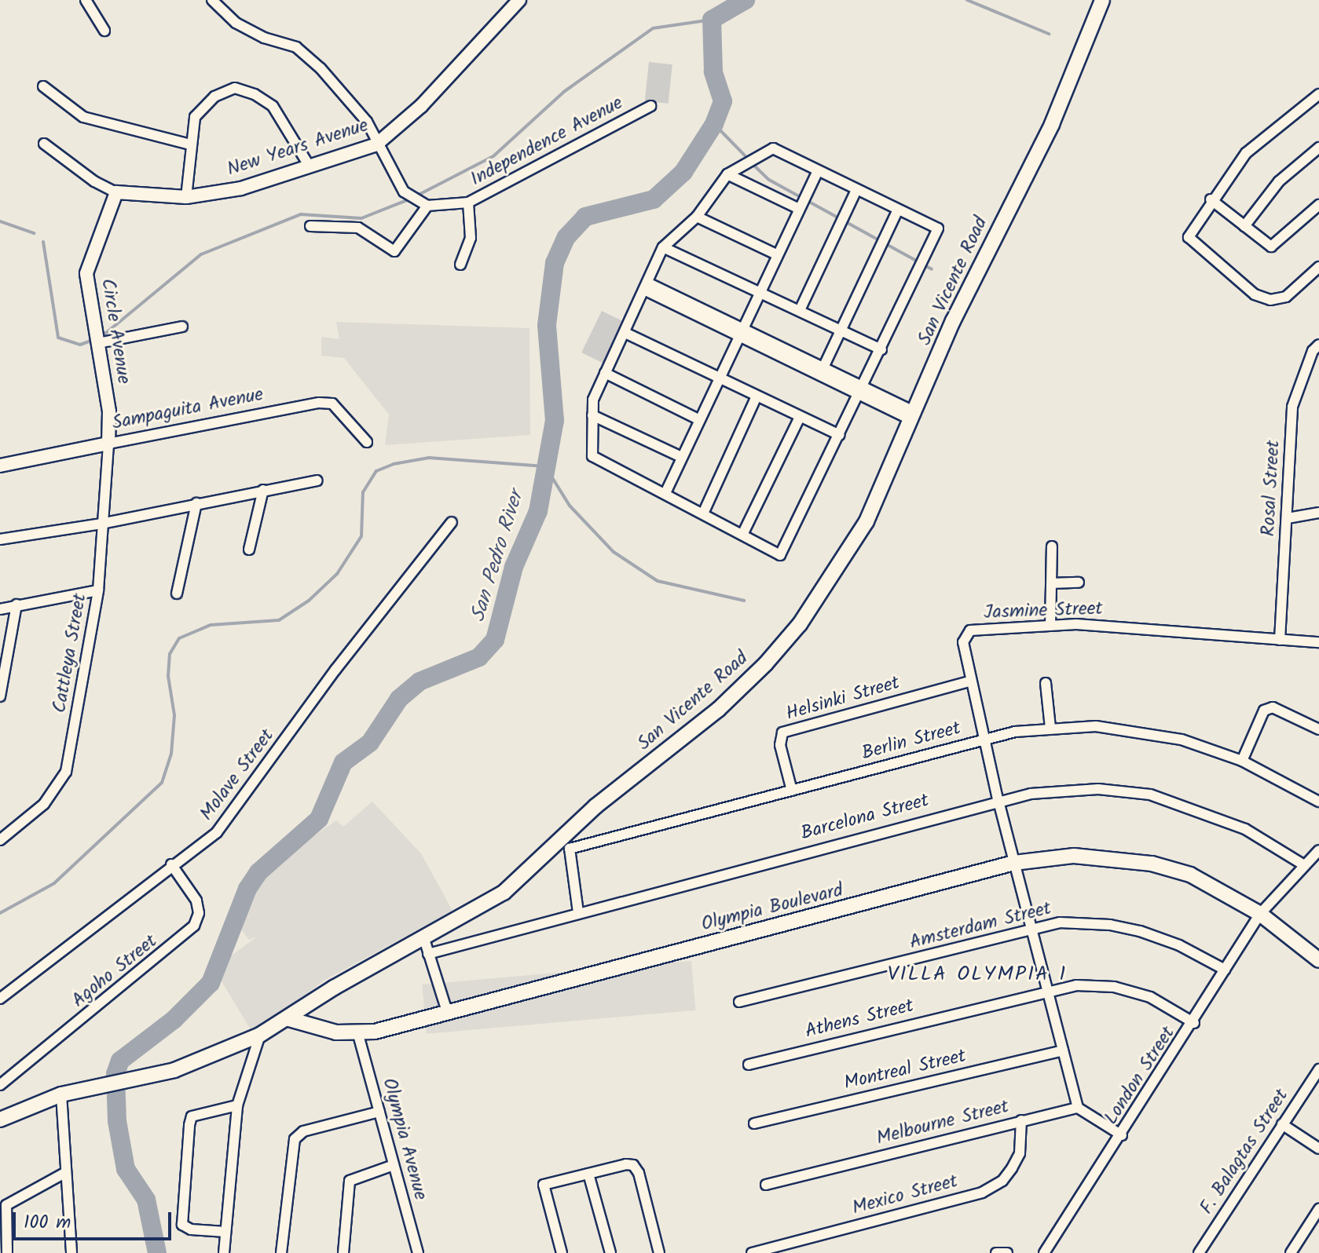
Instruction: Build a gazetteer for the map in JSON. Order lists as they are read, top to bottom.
{
  "streets": {
    "main road": ["San Vicente Road", "Olympia Boulevard"],
    "street": [
      "Independence Avenue",
      "New Years Avenue",
      "Circle Avenue",
      "Sampaguita Avenue",
      "Rosal Street",
      "Jasmine Street",
      "Cattleya Street",
      "Helsinki Street",
      "Berlin Street",
      "Molave Street",
      "Barcelona Street",
      "Amsterdam Street",
      "Agoho Street",
      "Athens Street",
      "Montreal Street",
      "London Street",
      "Melbourne Street",
      "Olympia Avenue",
      "F. Balagtas Street",
      "Mexico Street"
    ]
  },
  "crossings": [
    ["New Years Avenue", "Circle Avenue"],
    ["San Vicente Road", "Olympia Boulevard"],
    ["Circle Avenue", "Sampaguita Avenue"],
    ["Circle Avenue", "Cattleya Street"],
    ["Sampaguita Avenue", "Cattleya Street"],
    ["Rosal Street", "Jasmine Street"],
    ["Jasmine Street", "Helsinki Street"],
    ["Jasmine Street", "Berlin Street"],
    ["Jasmine Street", "Barcelona Street"],
    ["Jasmine Street", "Olympia Boulevard"],
    ["Jasmine Street", "Amsterdam Street"],
    ["Jasmine Street", "Athens Street"],
    ["Jasmine Street", "Montreal Street"],
    ["Jasmine Street", "Melbourne Street"],
    ["Helsinki Street", "Berlin Street"],
    ["Berlin Street", "Barcelona Street"],
    ["Molave Street", "Agoho Street"],
    ["Barcelona Street", "London Street"],
    ["Olympia Boulevard", "London Street"],
    ["Olympia Boulevard", "Olympia Avenue"],
    ["Amsterdam Street", "London Street"],
    ["Athens Street", "London Street"],
    ["Melbourne Street", "Mexico Street"]
  ],
  "districts": ["VILLA OLYMPIA 1"],
  "water": ["San Pedro River"],
  "scale_bar": "100 m"
}
